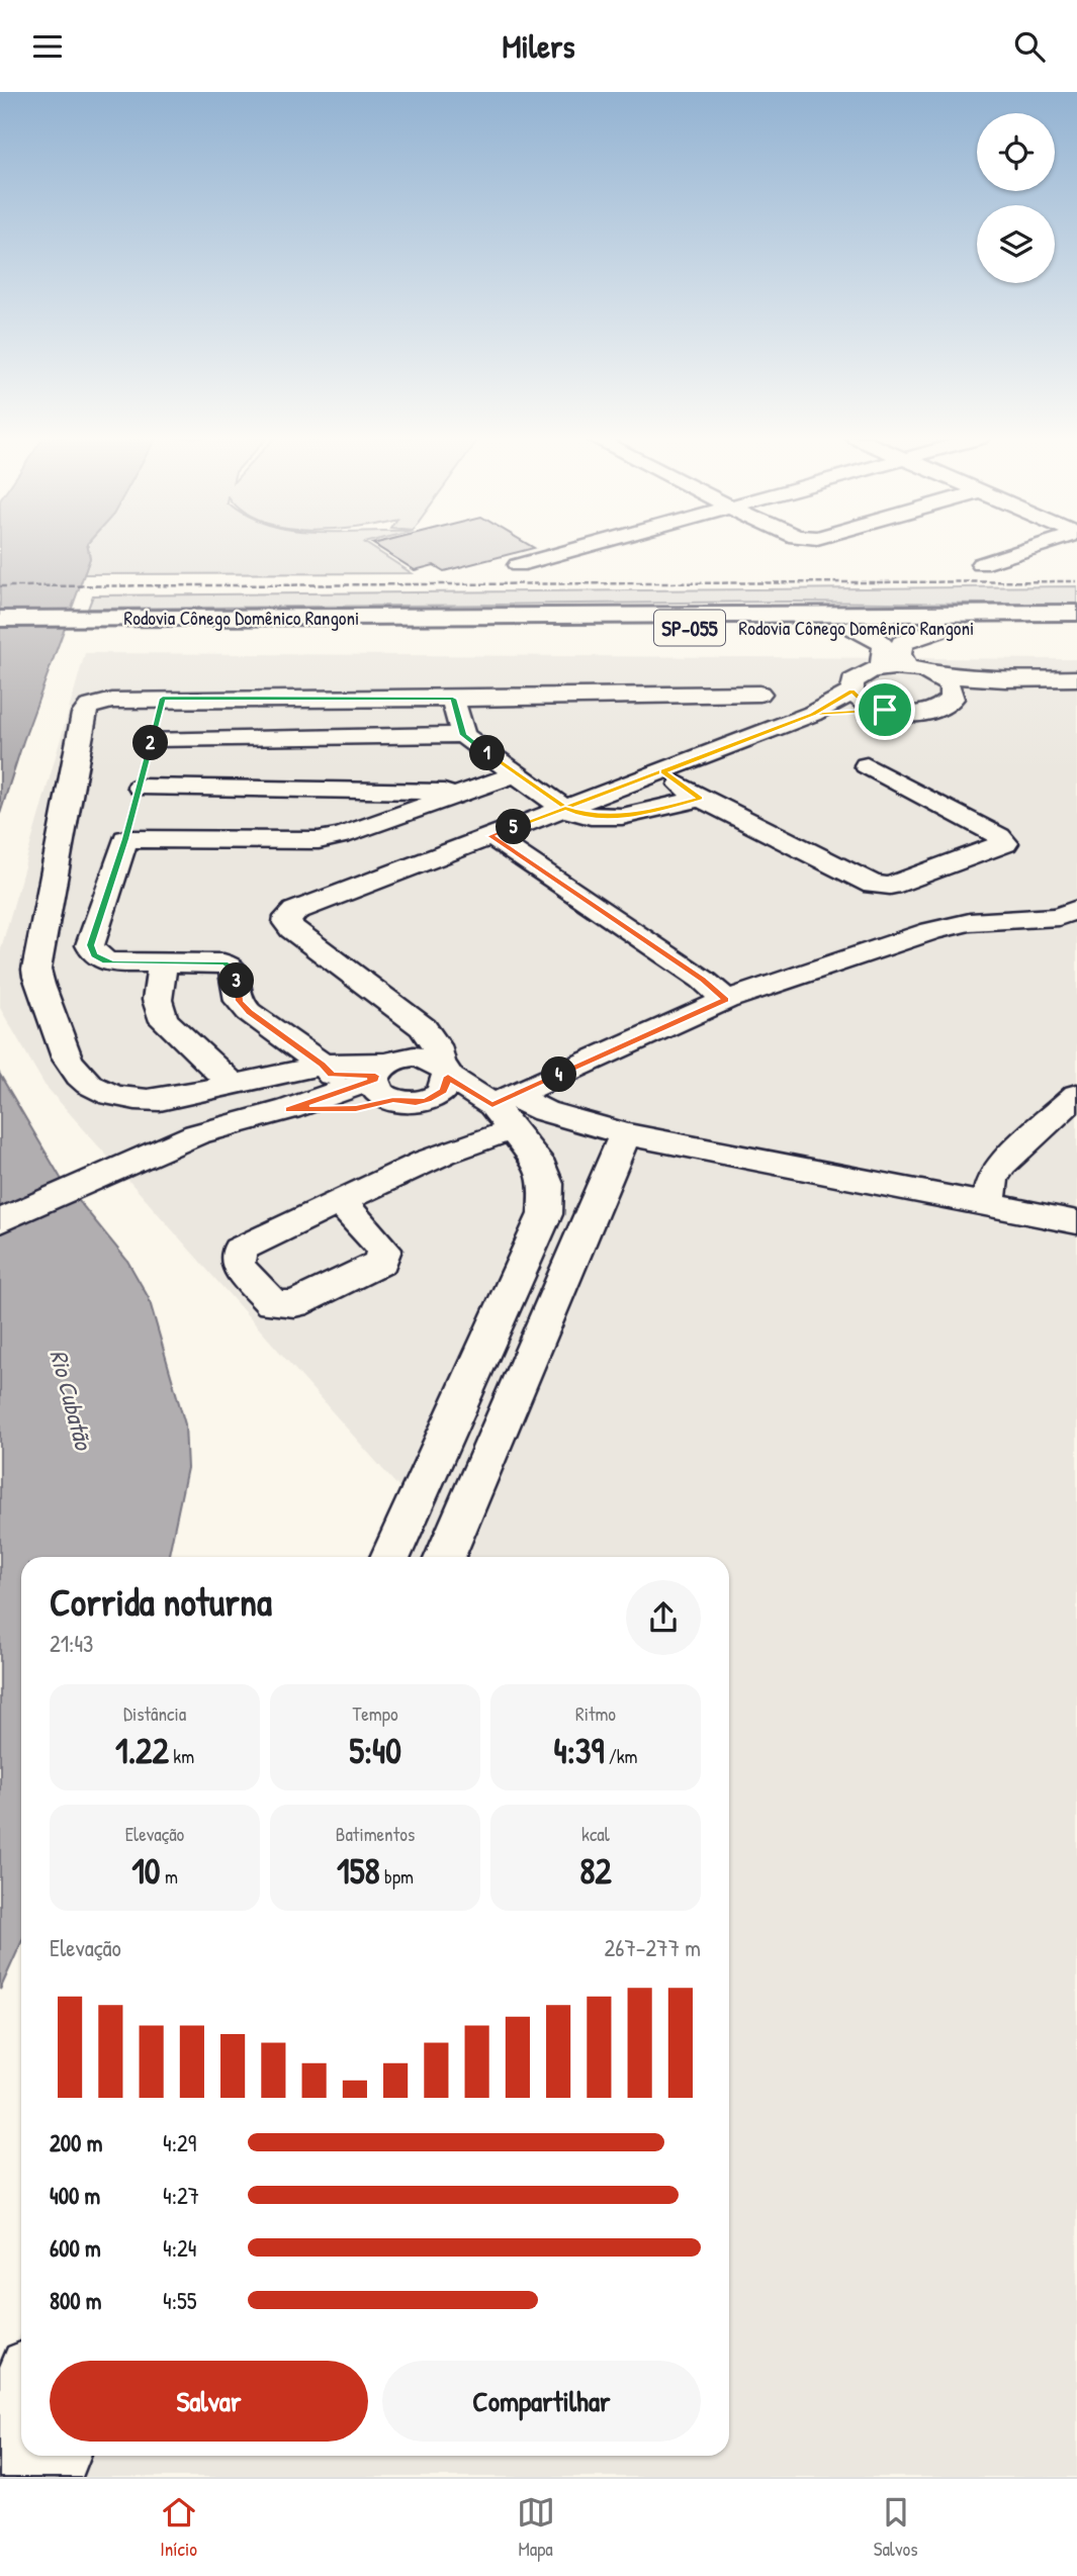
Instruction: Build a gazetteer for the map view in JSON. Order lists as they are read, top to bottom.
{
  "streets": {
    "highway": ["Rodovia Cônego Domênico Rangoni", "SP-055"]
  },
  "water": ["Rio Cubatão"],
  "page": {
    "header": "Milers",
    "pins": [
      "2",
      "1",
      "5",
      "3",
      "4"
    ],
    "heading": ["Corrida noturna", "21:43"],
    "stats": [
      ["Distância", "1.22 km"],
      ["Tempo", "5:40"],
      ["Ritmo", "4:39 /km"],
      ["Elevação", "10 m"],
      ["Batimentos", "158 bpm"],
      ["kcal", "82"]
    ],
    "chart": ["Elevação", "267–277 m"],
    "list": [
      {
        "name": "200 m",
        "note": "4:29"
      },
      {
        "name": "400 m",
        "note": "4:27"
      },
      {
        "name": "600 m",
        "note": "4:24"
      },
      {
        "name": "800 m",
        "note": "4:55"
      }
    ],
    "buttons": ["Salvar", "Compartilhar"],
    "tabs": ["Início", "Mapa", "Salvos"]
  }
}
